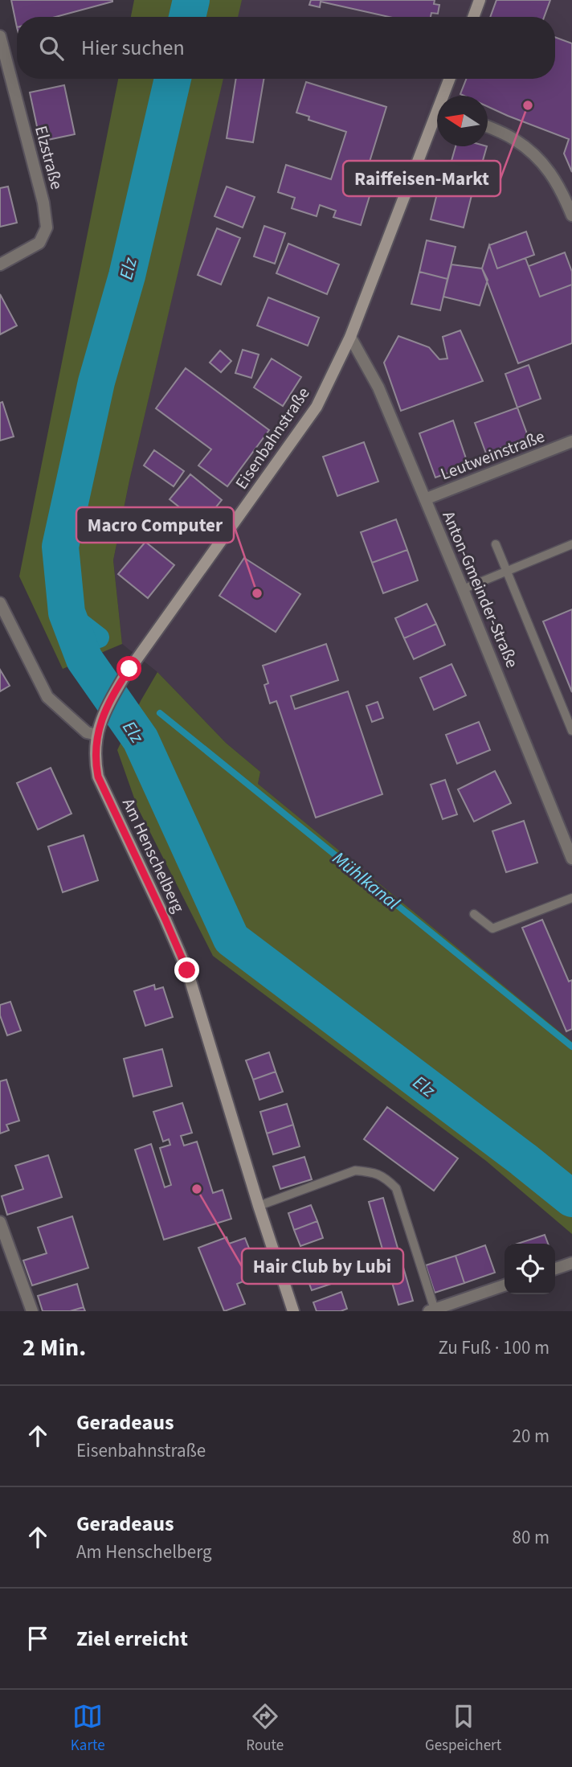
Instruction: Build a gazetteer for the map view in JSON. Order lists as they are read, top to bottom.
{
  "streets": {
    "main road": ["Eisenbahnstraße", "Am Henschelberg"],
    "street": ["Elzstraße", "Leutweinstraße", "Anton-Gmeinder-Straße"]
  },
  "crossings": [
    ["Eisenbahnstraße", "Anton-Gmeinder-Straße"],
    ["Eisenbahnstraße", "Am Henschelberg"],
    ["Leutweinstraße", "Anton-Gmeinder-Straße"]
  ],
  "water": ["Elz", "Mühlkanal"],
  "places": ["Raiffeisen-Markt", "Macro Computer", "Hair Club by Lubi"],
  "north": "left",
  "page": {
    "search": "Hier suchen",
    "heading": ["2 Min.", "Zu Fuß · 100 m"],
    "list": [
      ["Geradeaus", "Eisenbahnstraße", "20 m"],
      ["Geradeaus", "Am Henschelberg", "80 m"],
      "Ziel erreicht"
    ],
    "nav": ["Karte", "Route", "Gespeichert"]
  }
}
